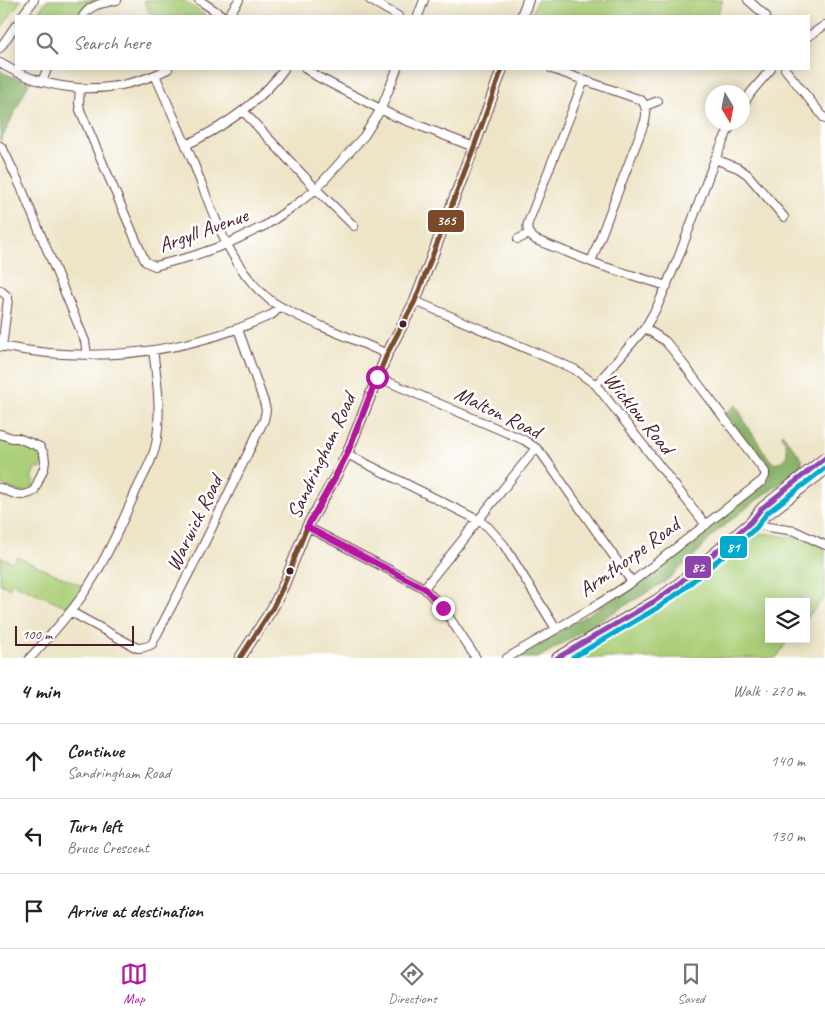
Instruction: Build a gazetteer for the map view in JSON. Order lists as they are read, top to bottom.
{
  "streets": {
    "street": [
      "Argyll Avenue",
      "Malton Road",
      "Wicklow Road",
      "Sandringham Road",
      "Warwick Road",
      "Armthorpe Road"
    ]
  },
  "crossings": [
    ["Malton Road", "Sandringham Road"],
    ["Malton Road", "Armthorpe Road"],
    ["Wicklow Road", "Sandringham Road"],
    ["Wicklow Road", "Armthorpe Road"]
  ],
  "lines": ["transit line 365", "transit line 82", "transit line 81"],
  "scale_bar": "100 m",
  "north": "bottom",
  "page": {
    "search": "Search here",
    "scale": "100 m",
    "heading": ["4 min", "Walk · 270 m"],
    "list": [
      ["Continue", "Sandringham Road", "140 m"],
      ["Turn left", "Bruce Crescent", "130 m"],
      "Arrive at destination"
    ],
    "nav": ["Map", "Directions", "Saved"]
  }
}
